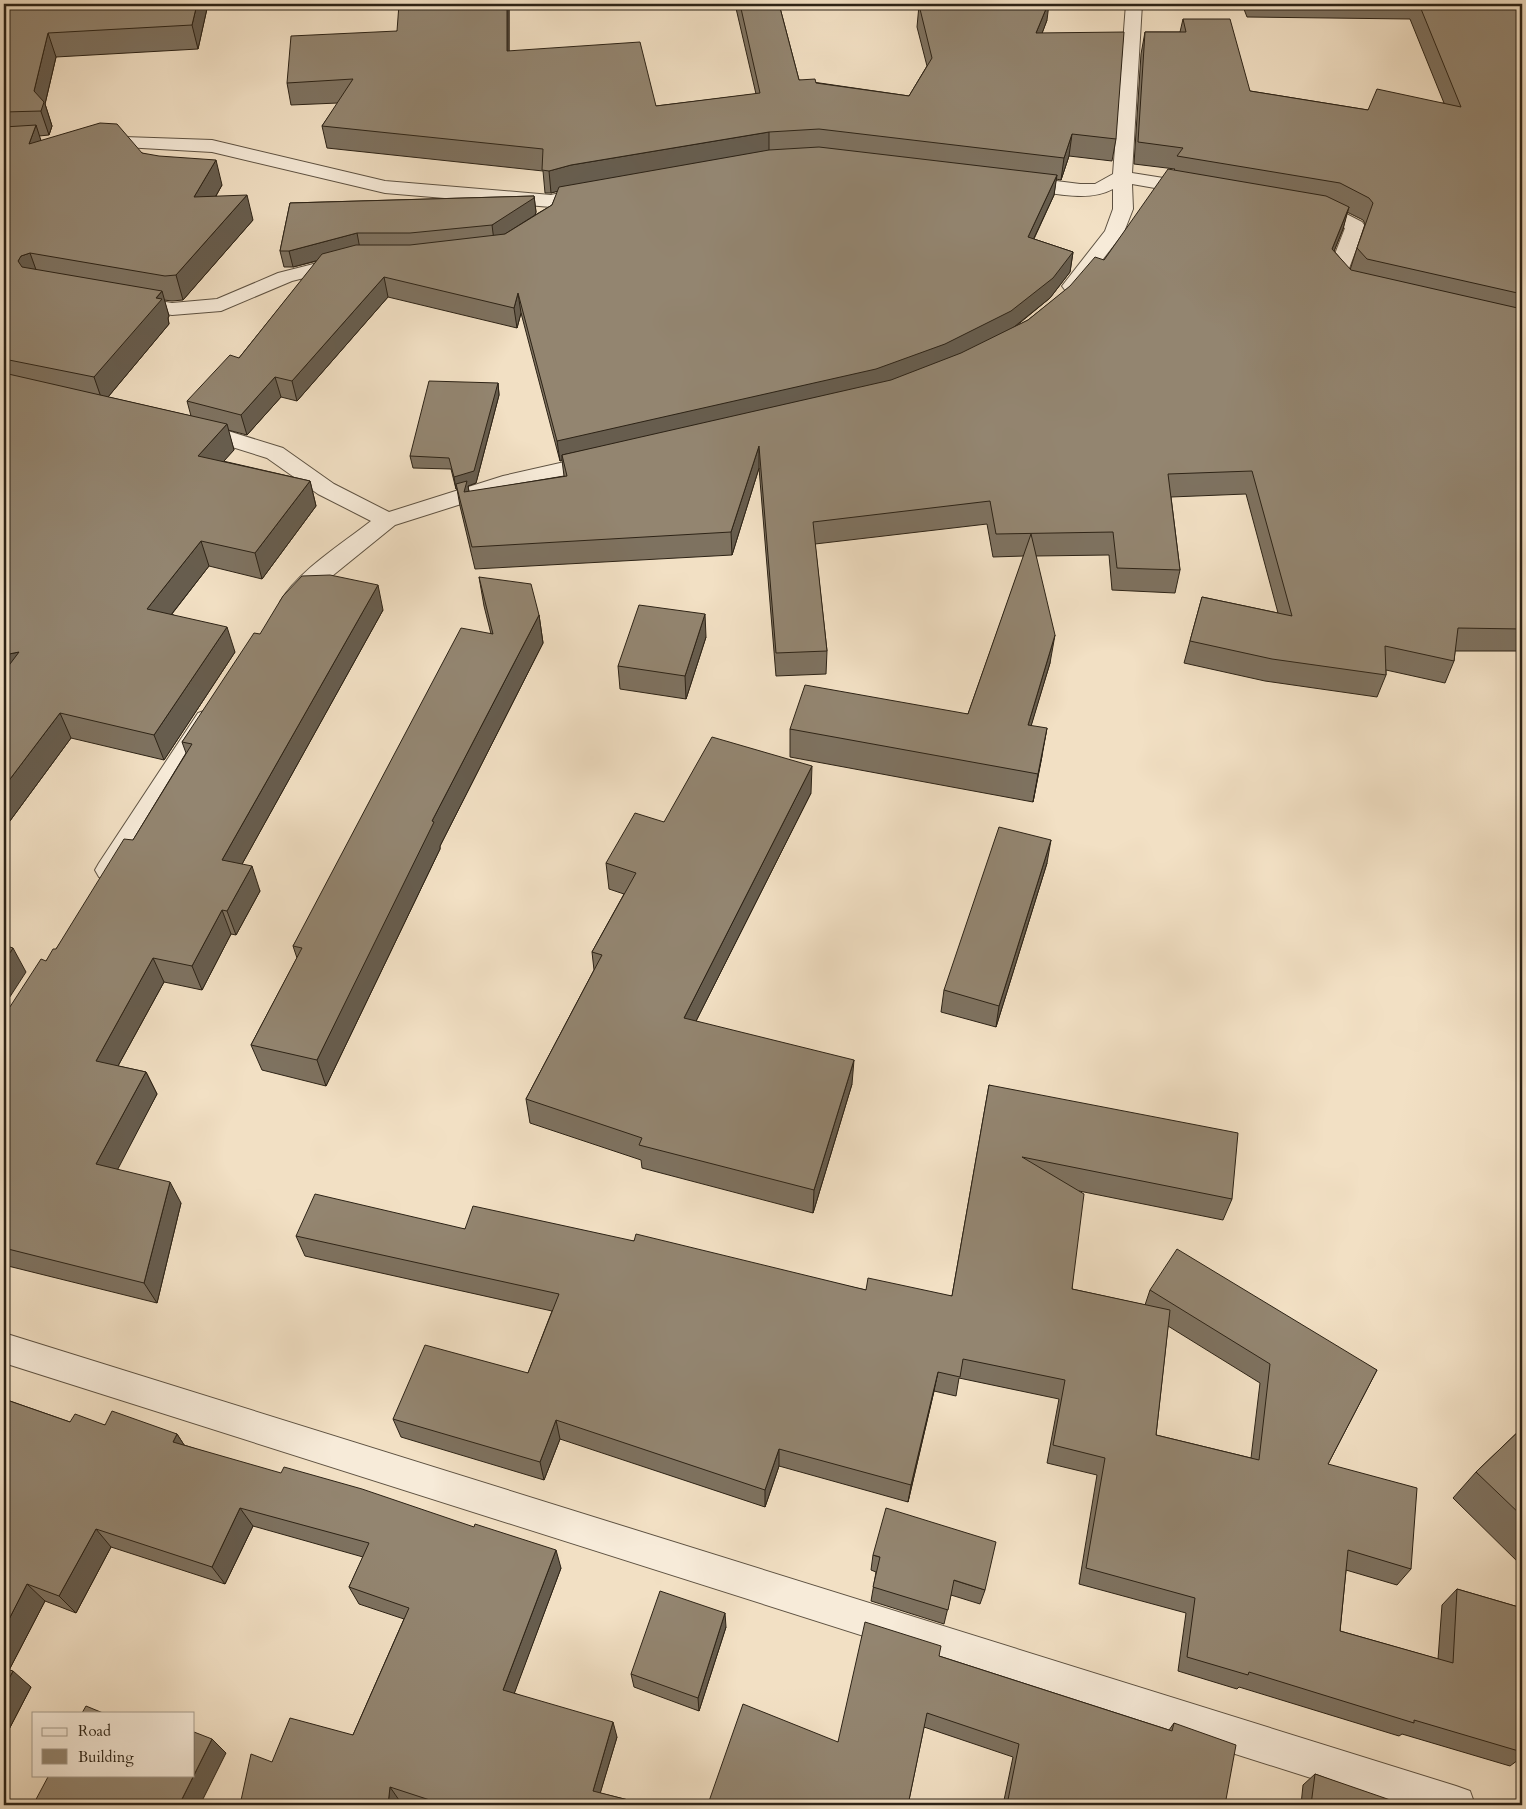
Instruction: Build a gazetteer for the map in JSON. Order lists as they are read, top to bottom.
{
  "legend": ["Road", "Building"]
}
